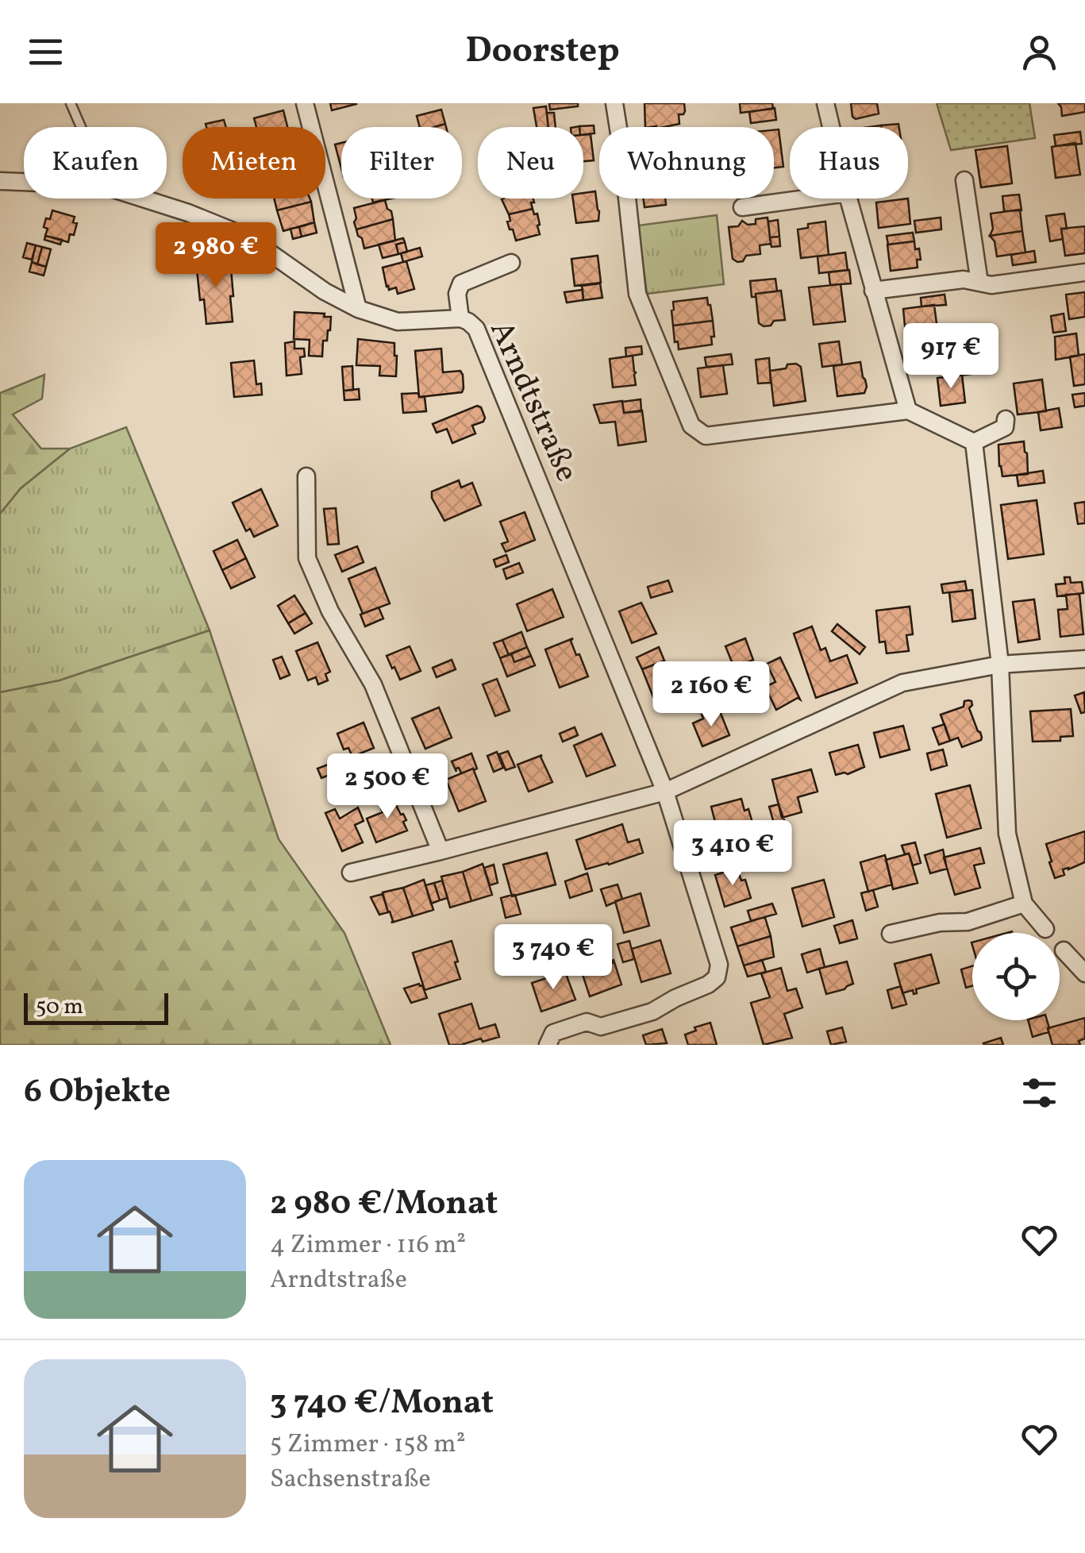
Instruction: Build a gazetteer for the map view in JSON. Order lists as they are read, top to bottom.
{
  "streets": {
    "street": ["Arndtstraße"]
  },
  "scale_bar": "50 m",
  "page": {
    "header": "Doorstep",
    "chip": [
      "Kaufen",
      "Mieten",
      "Filter",
      "Neu",
      "Wohnung",
      "Haus"
    ],
    "price": [
      "2 980 €",
      "917 €",
      "2 160 €",
      "2 500 €",
      "3 410 €",
      "3 740 €"
    ],
    "scale": "50 m",
    "heading": "6 Objekte",
    "list": [
      {
        "name": "2 980 €/Monat",
        "note": "4 Zimmer · 116 m² · Arndtstraße"
      },
      {
        "name": "3 740 €/Monat",
        "note": "5 Zimmer · 158 m² · Sachsenstraße"
      }
    ]
  }
}
